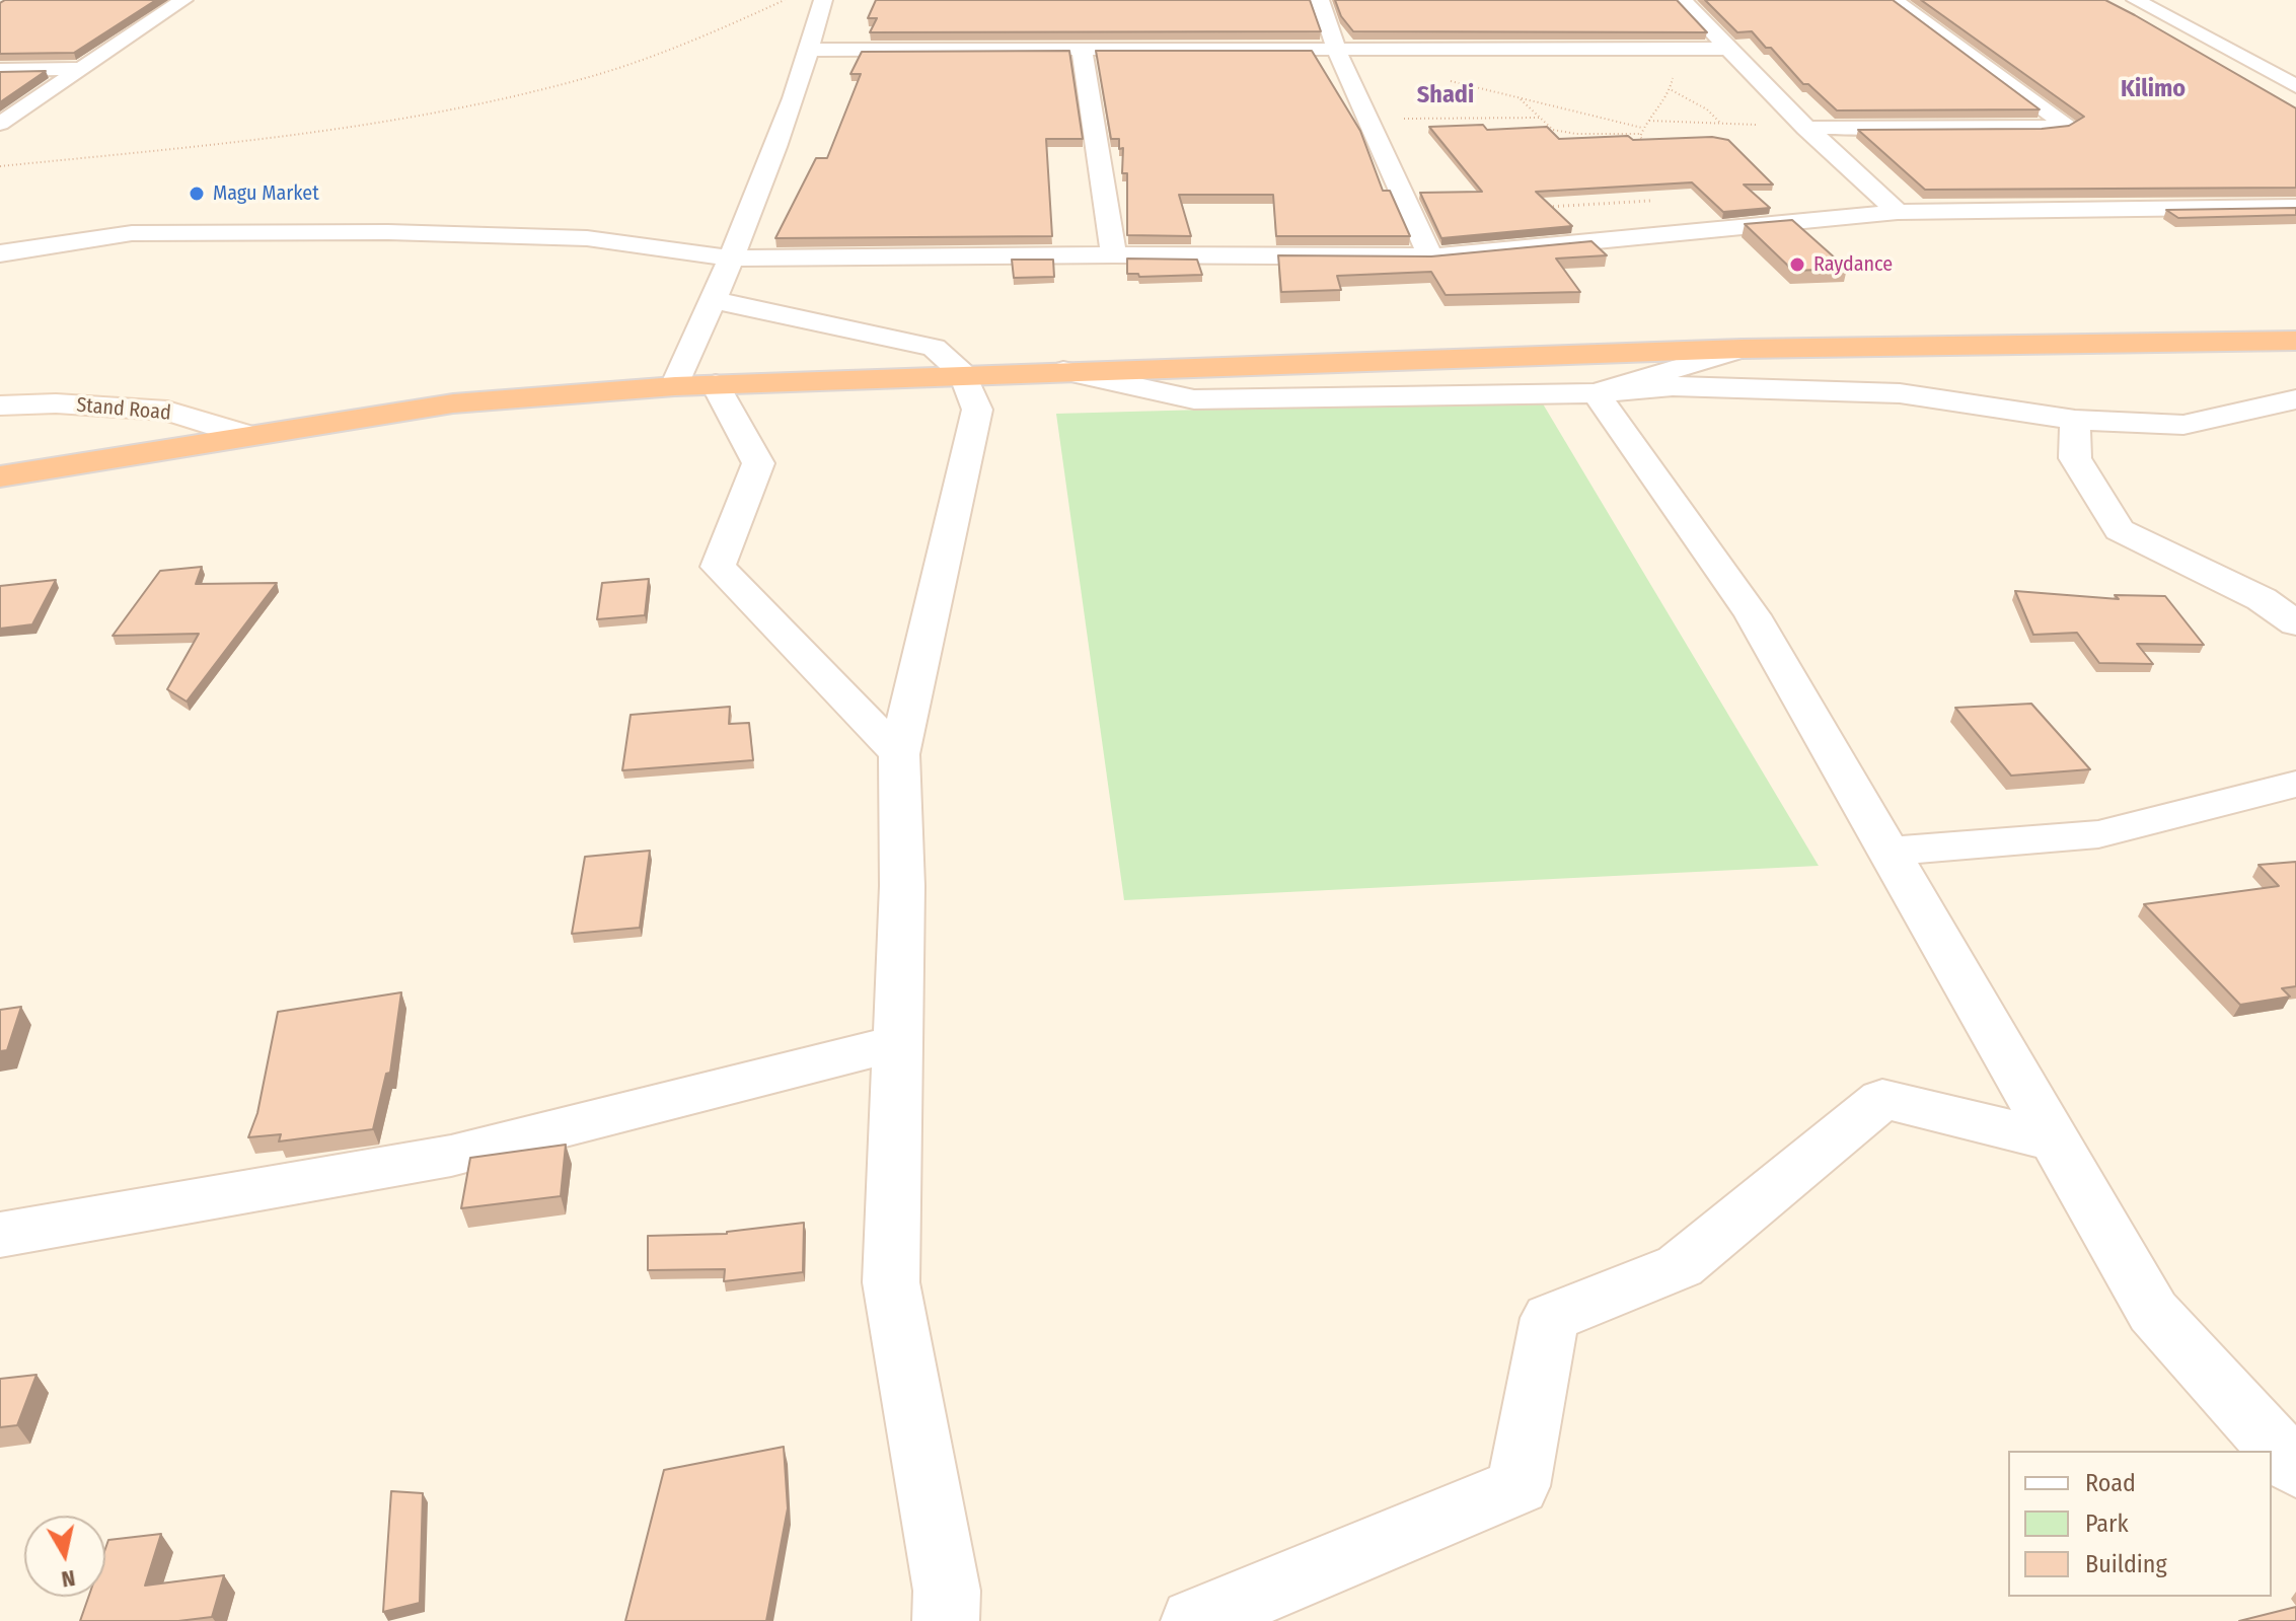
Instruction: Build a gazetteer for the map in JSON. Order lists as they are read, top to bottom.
{
  "streets": {
    "main road": ["Stand Road"]
  },
  "districts": ["Kilimo", "Shadi"],
  "places": ["Magu Market", "Raydance"],
  "legend": ["Road", "Park", "Building"],
  "north": "bottom"
}
